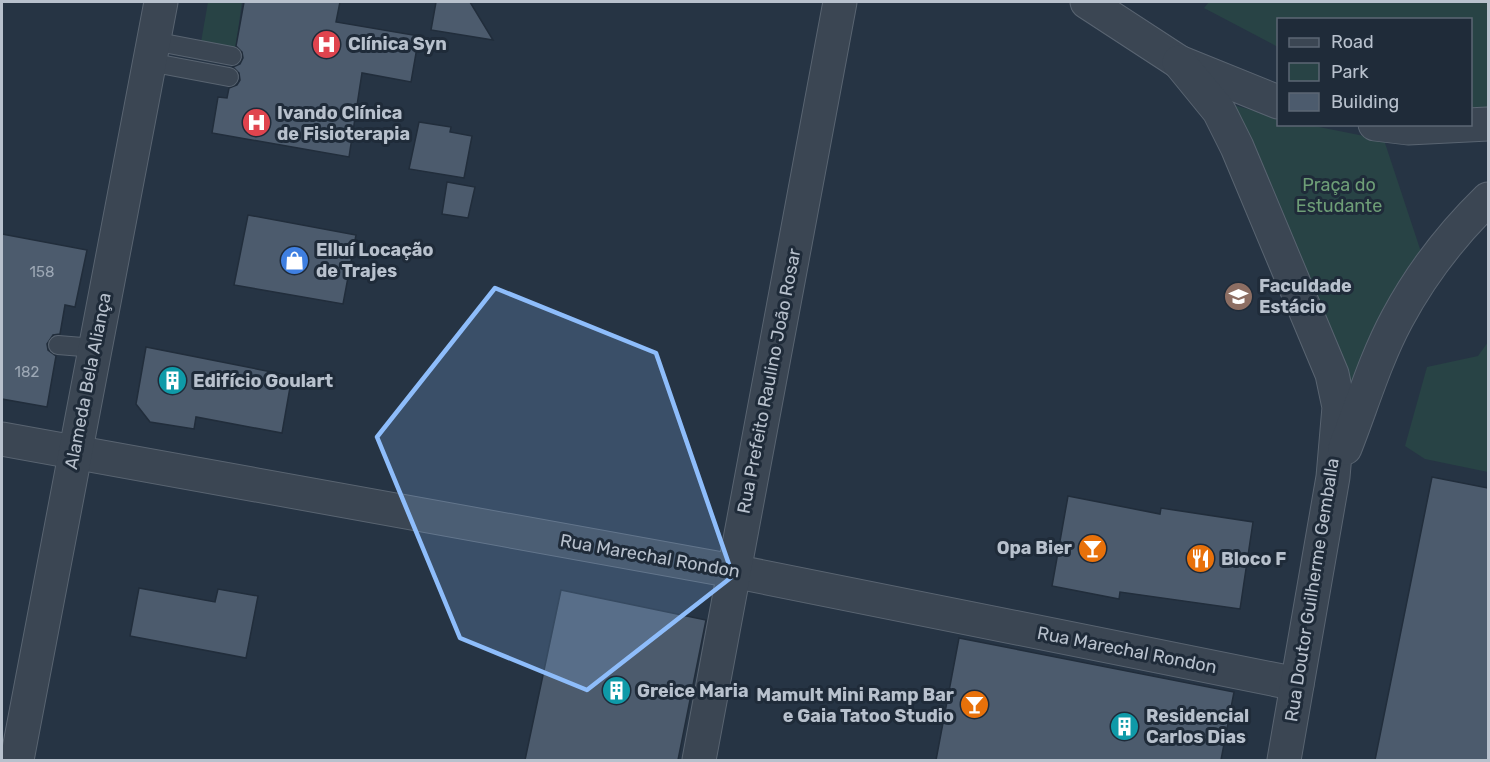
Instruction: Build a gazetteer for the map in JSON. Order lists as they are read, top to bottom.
{
  "streets": {
    "street": [
      "Alameda Bela Aliança",
      "Rua Prefeito Raulino João Rosar",
      "Rua Marechal Rondon",
      "Rua Doutor Guilherme Gemballa"
    ]
  },
  "crossings": [
    ["Alameda Bela Aliança", "Rua Marechal Rondon"],
    ["Rua Prefeito Raulino João Rosar", "Rua Marechal Rondon"],
    ["Rua Marechal Rondon", "Rua Doutor Guilherme Gemballa"]
  ],
  "parks": ["Praça do Estudante"],
  "places": {
    "hospital": ["Clínica Syn", "Ivando Clínica de Fisioterapia"],
    "shop": ["Elluí Locação de Trajes"],
    "school or university": ["Faculdade Estácio"],
    "building": ["Edifício Goulart", "Greice Maria", "Residencial Carlos Dias"],
    "bar": ["Opa Bier", "Mamult Mini Ramp Bar e Gaia Tatoo Studio"],
    "restaurant": ["Bloco F"]
  },
  "house_numbers": ["158", "182"],
  "legend": ["Road", "Park", "Building"]
}
